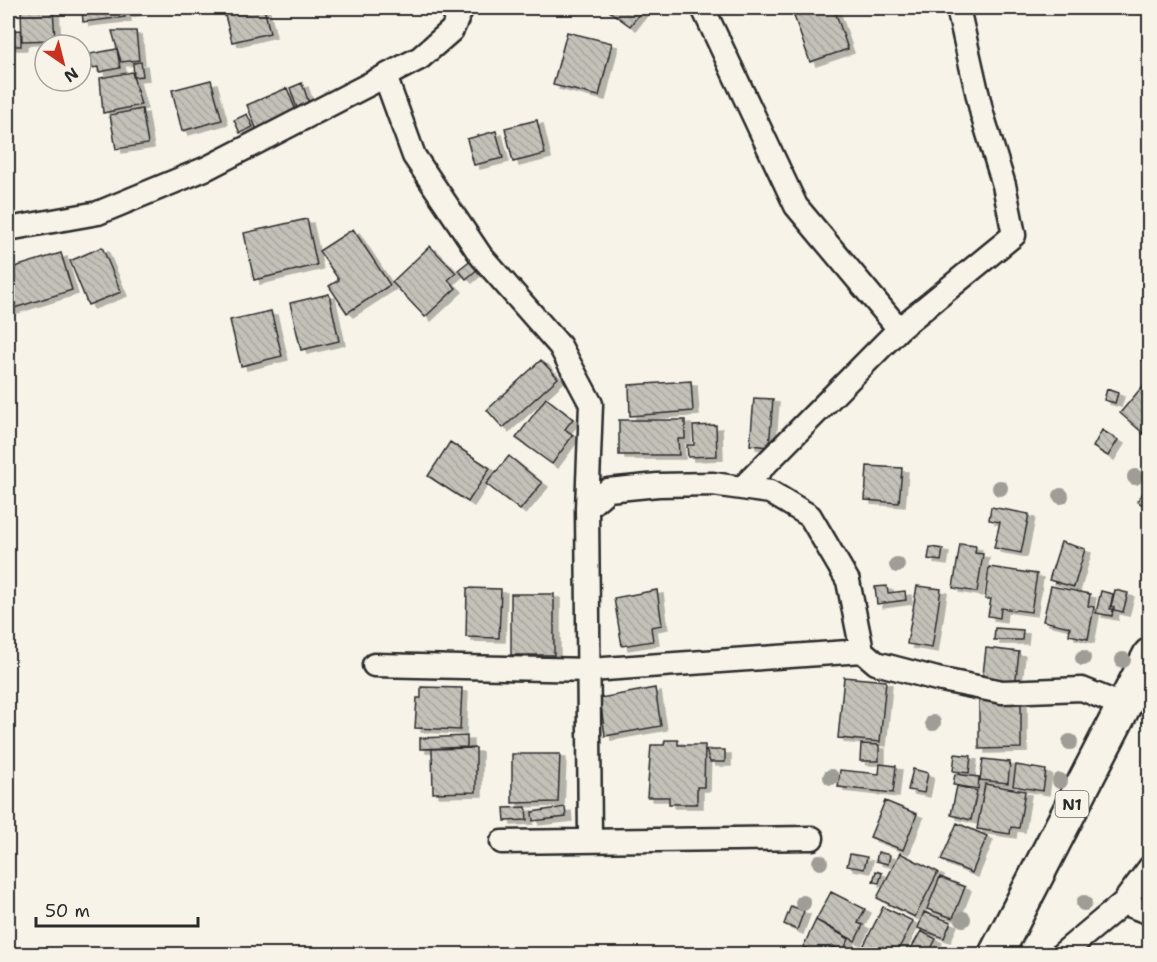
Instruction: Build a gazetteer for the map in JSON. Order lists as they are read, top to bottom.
{
  "streets": {
    "highway": ["N1"]
  },
  "scale_bar": "50 m",
  "north": "bottom right"
}
